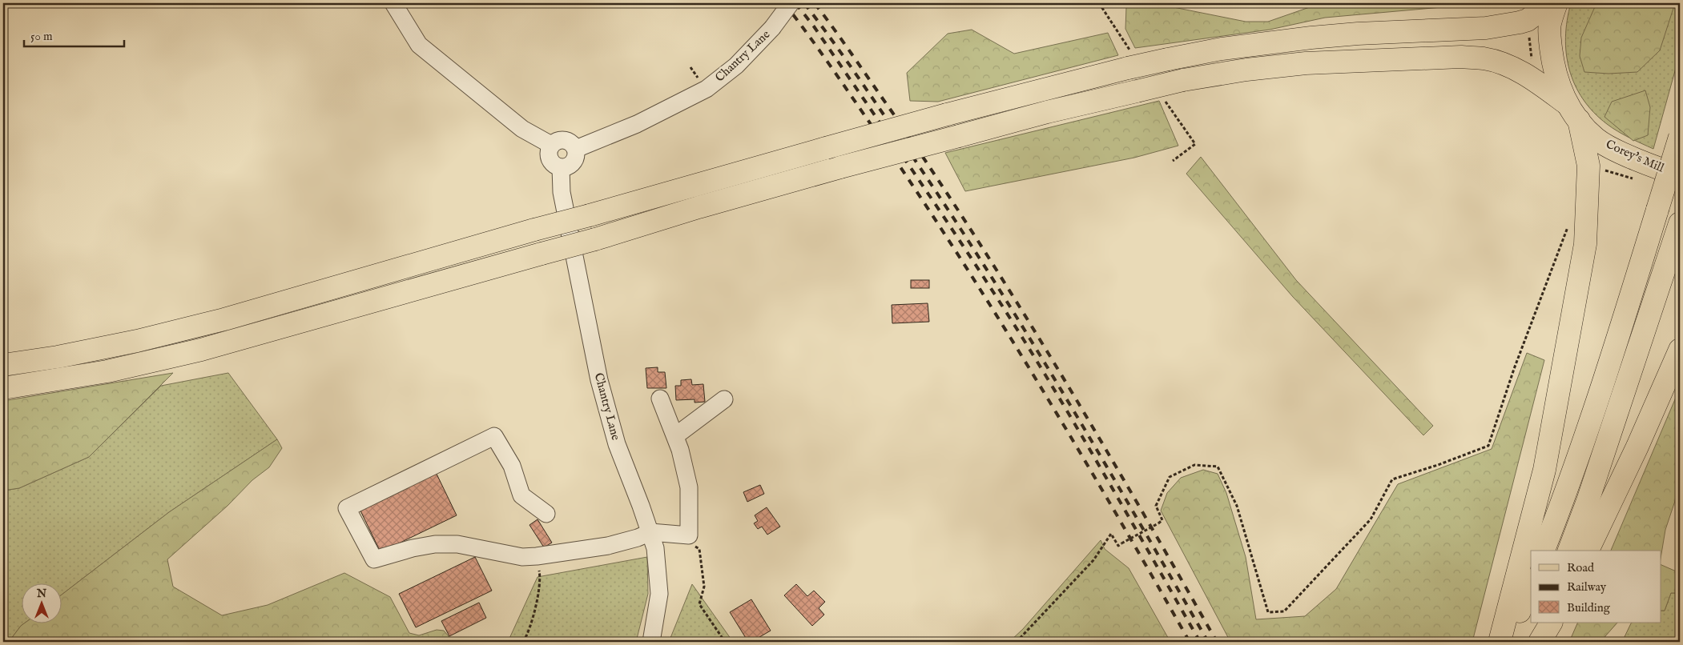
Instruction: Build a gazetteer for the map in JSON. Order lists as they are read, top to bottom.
{
  "streets": {
    "main road": ["Corey's Mill"],
    "street": ["Chantry Lane"]
  },
  "legend": ["Road", "Railway", "Building"],
  "scale_bar": "50 m",
  "north": "top"
}
